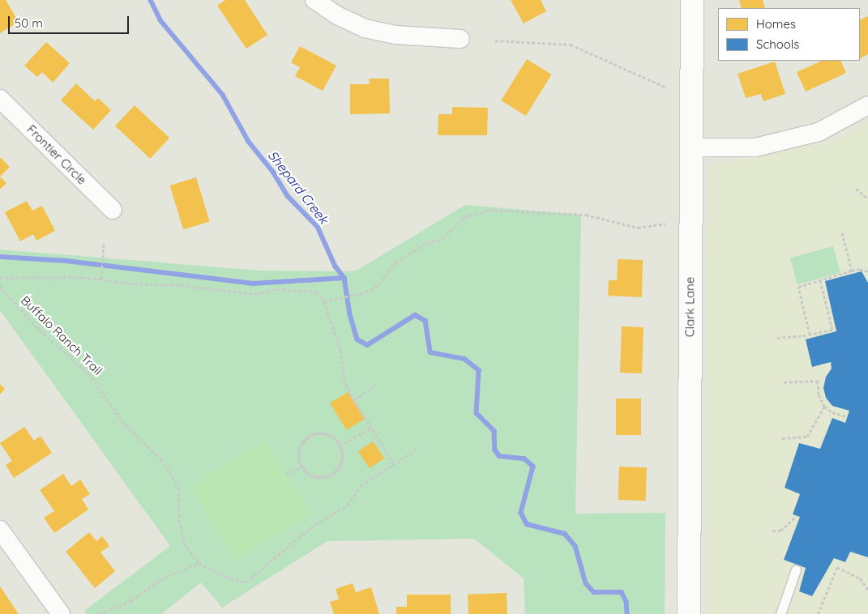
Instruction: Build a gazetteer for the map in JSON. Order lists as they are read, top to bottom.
{
  "streets": {
    "street": ["Frontier Circle", "Clark Lane"],
    "path": ["Buffalo Ranch Trail"]
  },
  "water": ["Shepard Creek"],
  "legend": ["Homes", "Schools"],
  "scale_bar": "50 m"
}
